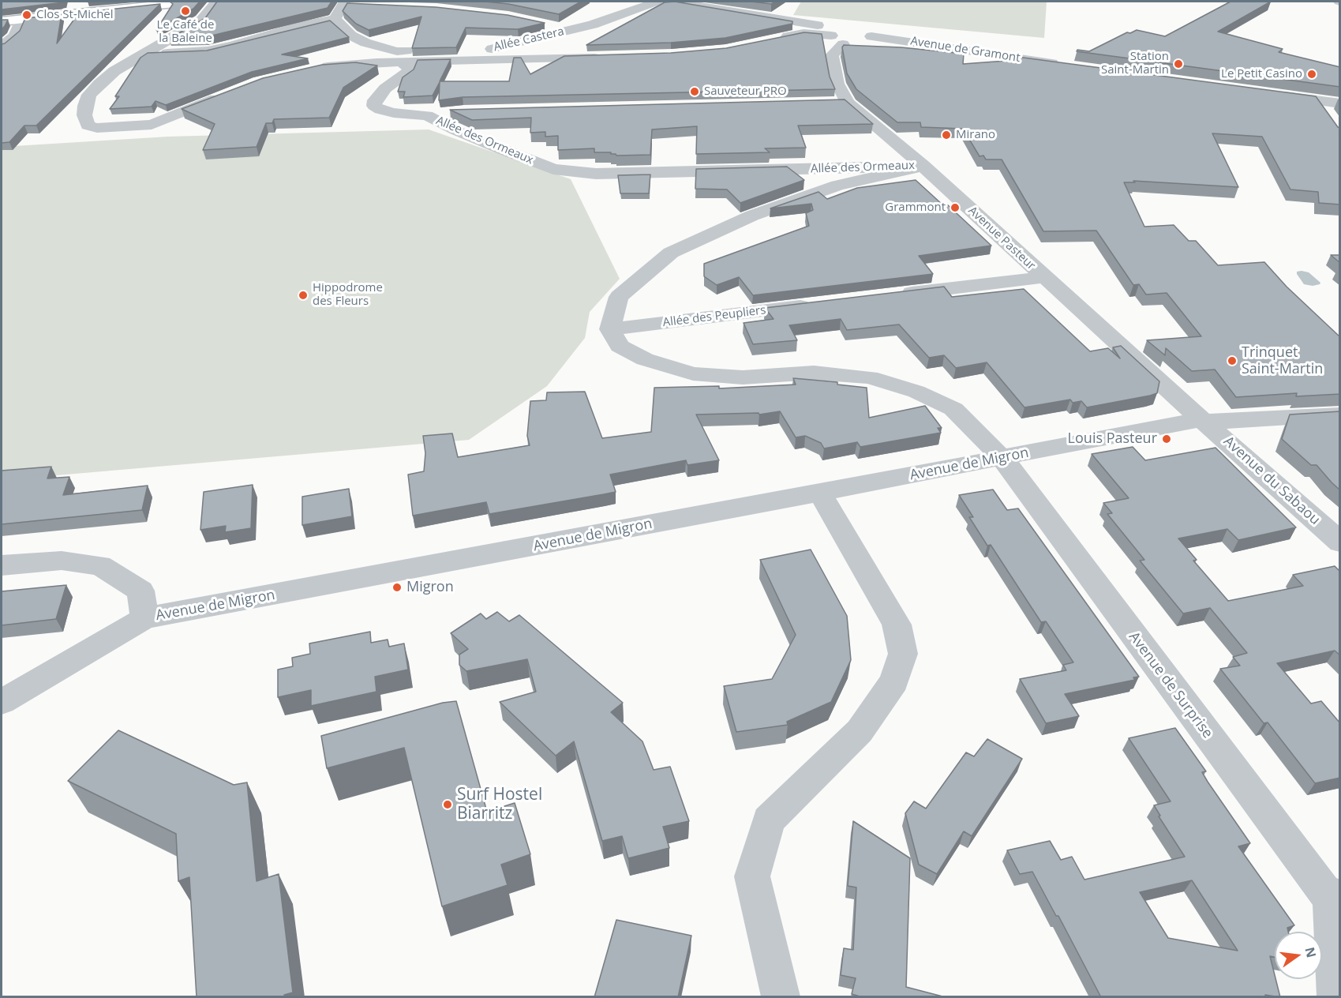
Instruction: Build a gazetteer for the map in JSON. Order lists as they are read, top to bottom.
{
  "streets": {
    "street": [
      "Allée Castera",
      "Avenue de Gramont",
      "Allée des Ormeaux",
      "Avenue Pasteur",
      "Allée des Peupliers",
      "Avenue de Migron",
      "Avenue du Sabaou",
      "Avenue de Surprise"
    ]
  },
  "crossings": [
    ["Avenue de Gramont", "Avenue Pasteur"],
    ["Allée des Ormeaux", "Avenue Pasteur"],
    ["Avenue Pasteur", "Avenue de Migron"],
    ["Avenue Pasteur", "Avenue du Sabaou"],
    ["Allée des Peupliers", "Avenue de Surprise"],
    ["Avenue de Migron", "Avenue du Sabaou"],
    ["Avenue de Migron", "Avenue de Surprise"]
  ],
  "places": [
    "Le Café de la Baleine",
    "Clos St-Michel",
    "Station Saint-Martin",
    "Le Petit Casino",
    "Sauveteur PRO",
    "Mirano",
    "Grammont",
    "Hippodrome des Fleurs",
    "Trinquet Saint-Martin",
    "Louis Pasteur",
    "Migron",
    "Surf Hostel Biarritz"
  ],
  "north": "right"
}
